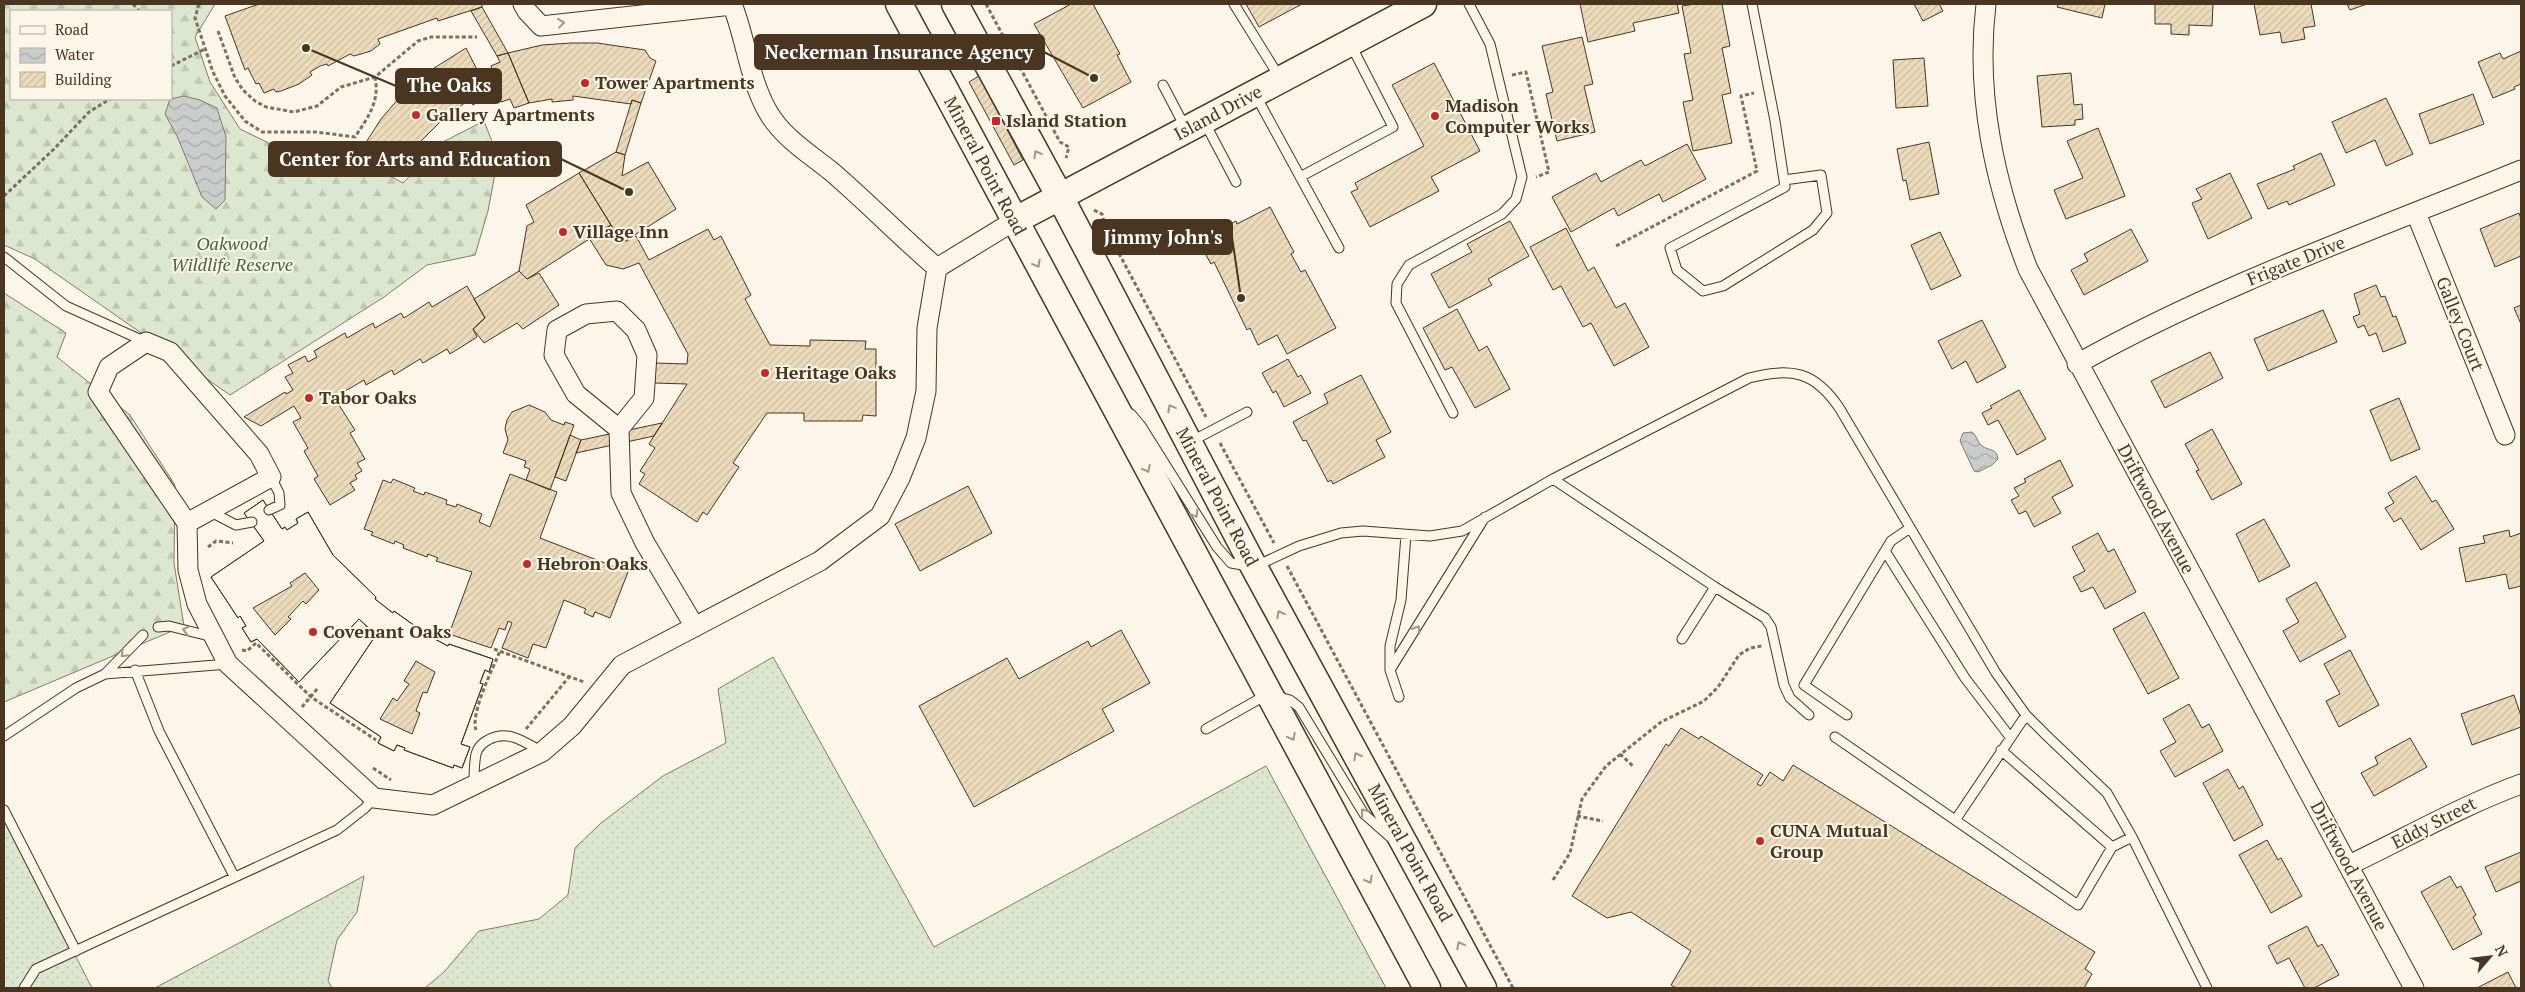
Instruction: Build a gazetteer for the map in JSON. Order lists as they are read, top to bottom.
{
  "streets": {
    "main road": ["Island Drive", "Mineral Point Road"],
    "street": [
      "Frigate Drive",
      "Galley Court",
      "Driftwood Avenue",
      "Eddy Street"
    ]
  },
  "crossings": [
    ["Island Drive", "Mineral Point Road"],
    ["Frigate Drive", "Galley Court"],
    ["Frigate Drive", "Driftwood Avenue"],
    ["Driftwood Avenue", "Eddy Street"]
  ],
  "parks": ["Oakwood Wildlife Reserve"],
  "places": {
    "other": [
      "The Oaks",
      "Neckerman Insurance Agency",
      "Tower Apartments",
      "Gallery Apartments",
      "Madison Computer Works",
      "Center for Arts and Education",
      "Village Inn",
      "Jimmy John's",
      "Heritage Oaks",
      "Tabor Oaks",
      "Hebron Oaks",
      "Covenant Oaks",
      "CUNA Mutual Group"
    ],
    "transit": ["Island Station"]
  },
  "legend": ["Road", "Water", "Building"],
  "north": "top right"
}
